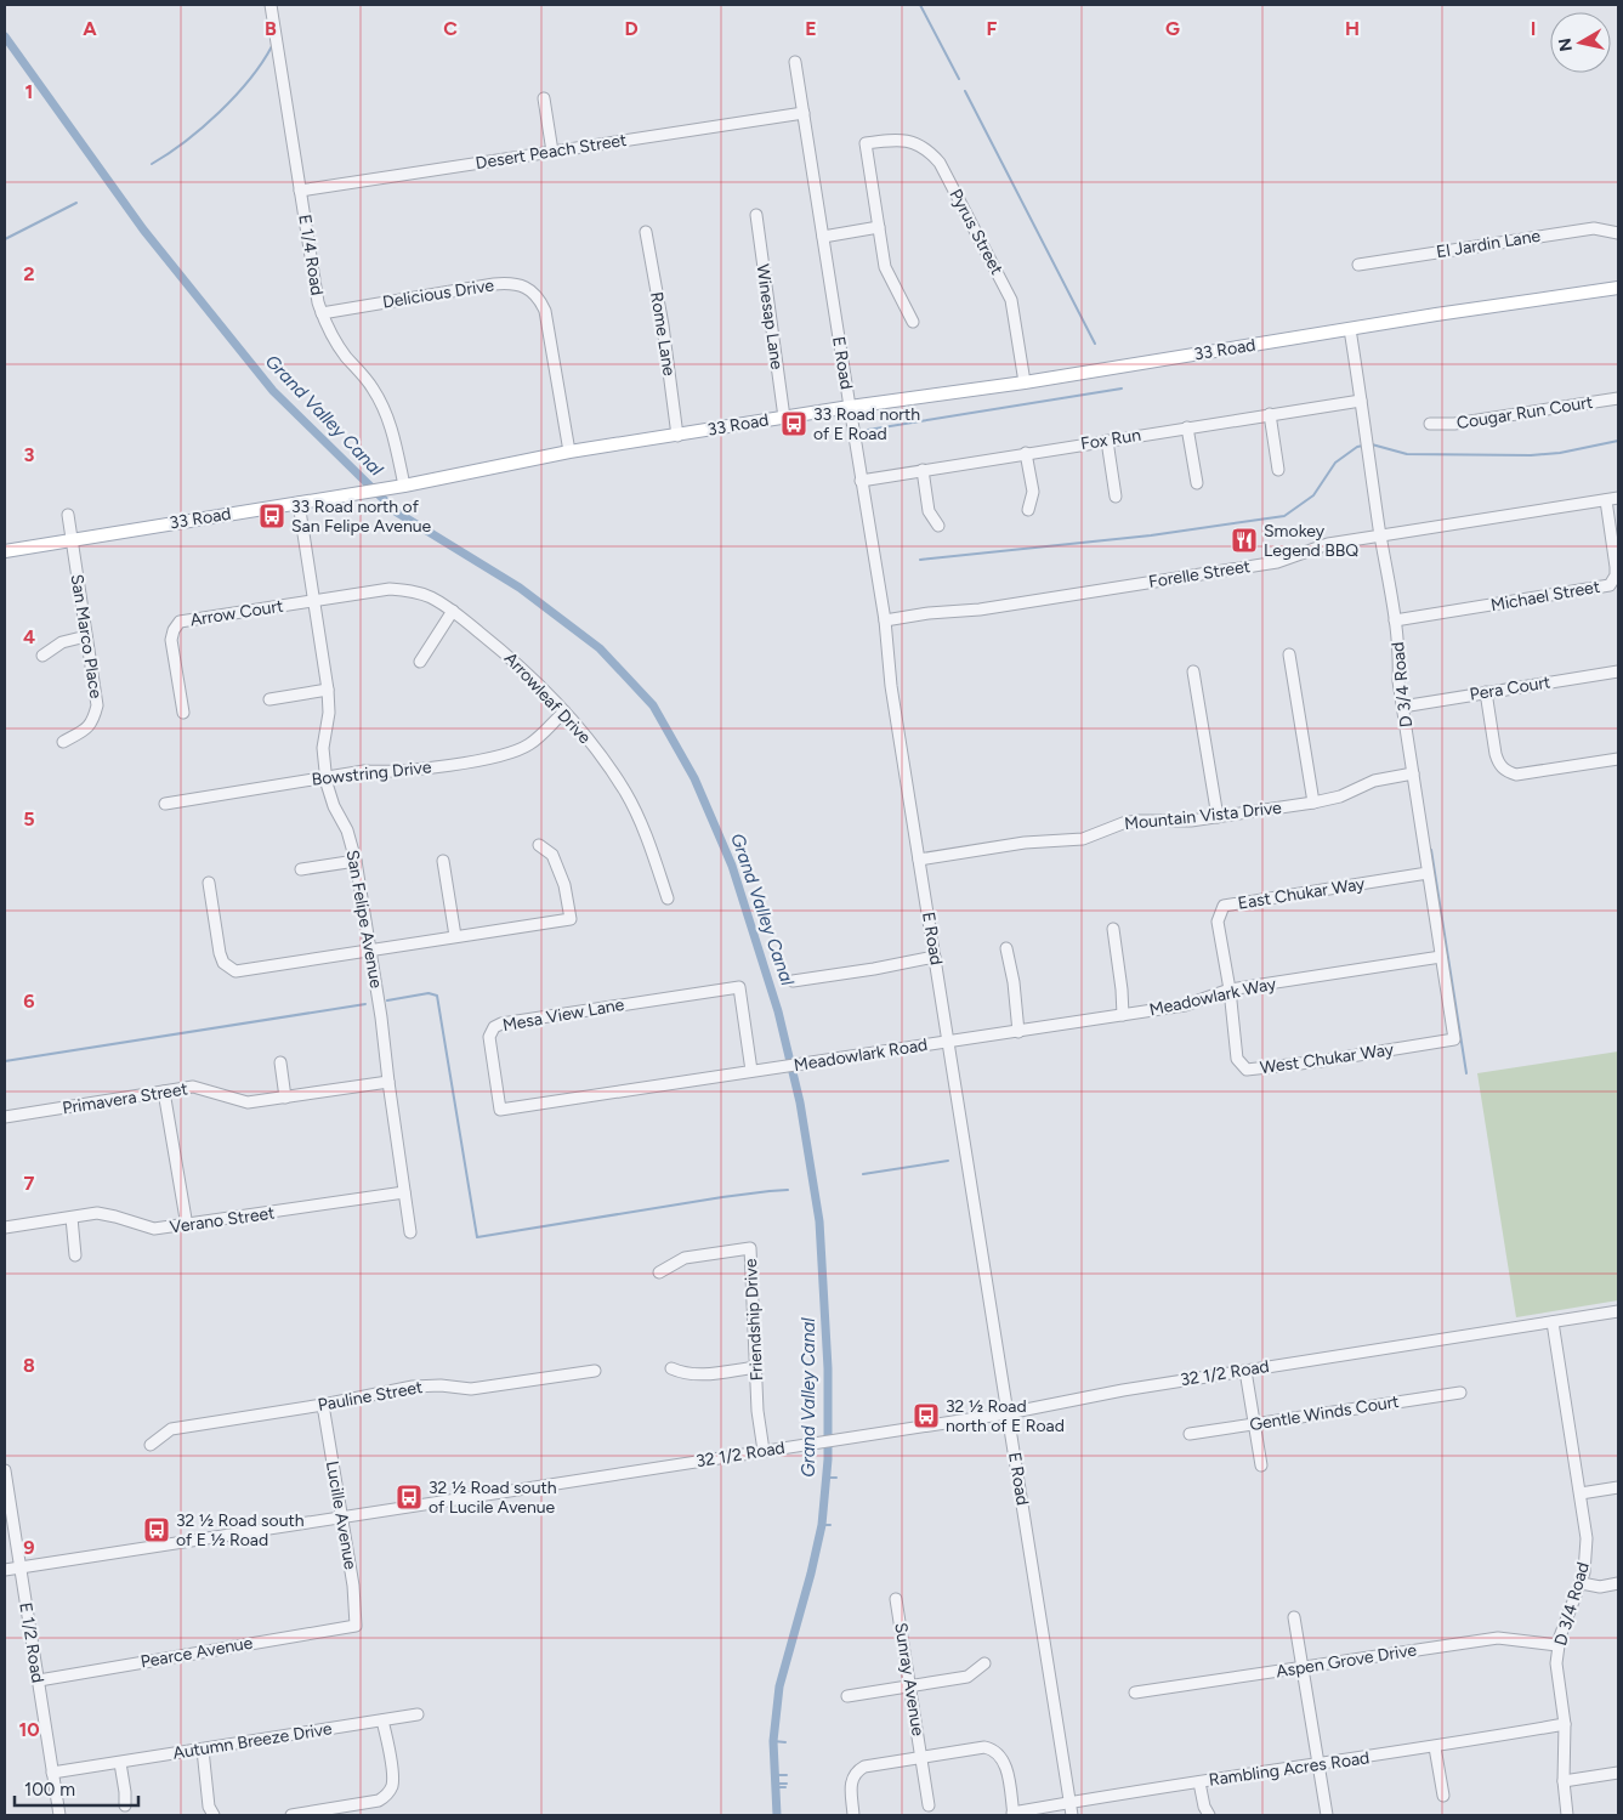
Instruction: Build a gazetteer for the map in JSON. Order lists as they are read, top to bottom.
{
  "streets": {
    "main road": ["33 Road"],
    "street": [
      "Desert Peach Street",
      "Pyrus Street",
      "El Jardin Lane",
      "E 1/4 Road",
      "Delicious Drive",
      "Winesap Lane",
      "Rome Lane",
      "E Road",
      "Cougar Run Court",
      "Fox Run",
      "Forelle Street",
      "Michael Street",
      "Arrow Court",
      "San Marco Place",
      "D 3/4 Road",
      "Pera Court",
      "Arrowleaf Drive",
      "Bowstring Drive",
      "Mountain Vista Drive",
      "East Chukar Way",
      "San Felipe Avenue",
      "Meadowlark Way",
      "Mesa View Lane",
      "Meadowlark Road",
      "West Chukar Way",
      "Primavera Street",
      "Verano Street",
      "Friendship Drive",
      "32 1/2 Road",
      "Pauline Street",
      "Gentle Winds Court",
      "Lucille Avenue",
      "E 1/2 Road",
      "Pearce Avenue",
      "Aspen Grove Drive",
      "Sunray Avenue",
      "Autumn Breeze Drive",
      "Rambling Acres Road"
    ]
  },
  "crossings": [
    ["Desert Peach Street", "E 1/4 Road"],
    ["Desert Peach Street", "E Road"],
    ["Pyrus Street", "33 Road"],
    ["E 1/4 Road", "Delicious Drive"],
    ["E 1/4 Road", "33 Road"],
    ["Delicious Drive", "33 Road"],
    ["Winesap Lane", "33 Road"],
    ["Rome Lane", "33 Road"],
    ["33 Road", "E Road"],
    ["33 Road", "San Marco Place"],
    ["33 Road", "D 3/4 Road"],
    ["33 Road", "San Felipe Avenue"],
    ["E Road", "Fox Run"],
    ["E Road", "Forelle Street"],
    ["E Road", "Mountain Vista Drive"],
    ["E Road", "Meadowlark Way"],
    ["E Road", "Meadowlark Road"],
    ["E Road", "32 1/2 Road"],
    ["E Road", "Rambling Acres Road"],
    ["Fox Run", "D 3/4 Road"],
    ["Forelle Street", "Michael Street"],
    ["Forelle Street", "D 3/4 Road"],
    ["Michael Street", "D 3/4 Road"],
    ["Arrow Court", "Arrowleaf Drive"],
    ["Arrow Court", "San Felipe Avenue"],
    ["D 3/4 Road", "Pera Court"],
    ["D 3/4 Road", "Mountain Vista Drive"],
    ["D 3/4 Road", "East Chukar Way"],
    ["D 3/4 Road", "Meadowlark Way"],
    ["D 3/4 Road", "West Chukar Way"],
    ["D 3/4 Road", "32 1/2 Road"],
    ["D 3/4 Road", "Aspen Grove Drive"],
    ["D 3/4 Road", "Rambling Acres Road"],
    ["Arrowleaf Drive", "Bowstring Drive"],
    ["Arrowleaf Drive", "San Felipe Avenue"],
    ["Bowstring Drive", "San Felipe Avenue"],
    ["East Chukar Way", "Meadowlark Way"],
    ["East Chukar Way", "West Chukar Way"],
    ["San Felipe Avenue", "Primavera Street"],
    ["San Felipe Avenue", "Verano Street"],
    ["Meadowlark Way", "Meadowlark Road"],
    ["Meadowlark Way", "West Chukar Way"],
    ["Mesa View Lane", "Meadowlark Road"],
    ["Friendship Drive", "32 1/2 Road"],
    ["32 1/2 Road", "Lucille Avenue"],
    ["32 1/2 Road", "E 1/2 Road"],
    ["Pauline Street", "Lucille Avenue"],
    ["Lucille Avenue", "Pearce Avenue"],
    ["E 1/2 Road", "Pearce Avenue"],
    ["E 1/2 Road", "Autumn Breeze Drive"]
  ],
  "water": ["Grand Valley Canal"],
  "places": {
    "bus stop": [
      "33 Road north of E Road",
      "33 Road north of San Felipe Avenue",
      "32 ½ Road north of E Road",
      "32 ½ Road south of Lucile Avenue",
      "32 ½ Road south of E ½ Road"
    ],
    "restaurant": ["Smokey Legend BBQ"]
  },
  "scale_bar": "100 m",
  "north": "left",
  "grid": {
    "columns": [
      "A",
      "B",
      "C",
      "D",
      "E",
      "F",
      "G",
      "H",
      "I"
    ],
    "rows": [
      "1",
      "2",
      "3",
      "4",
      "5",
      "6",
      "7",
      "8",
      "9",
      "10"
    ]
  }
}
